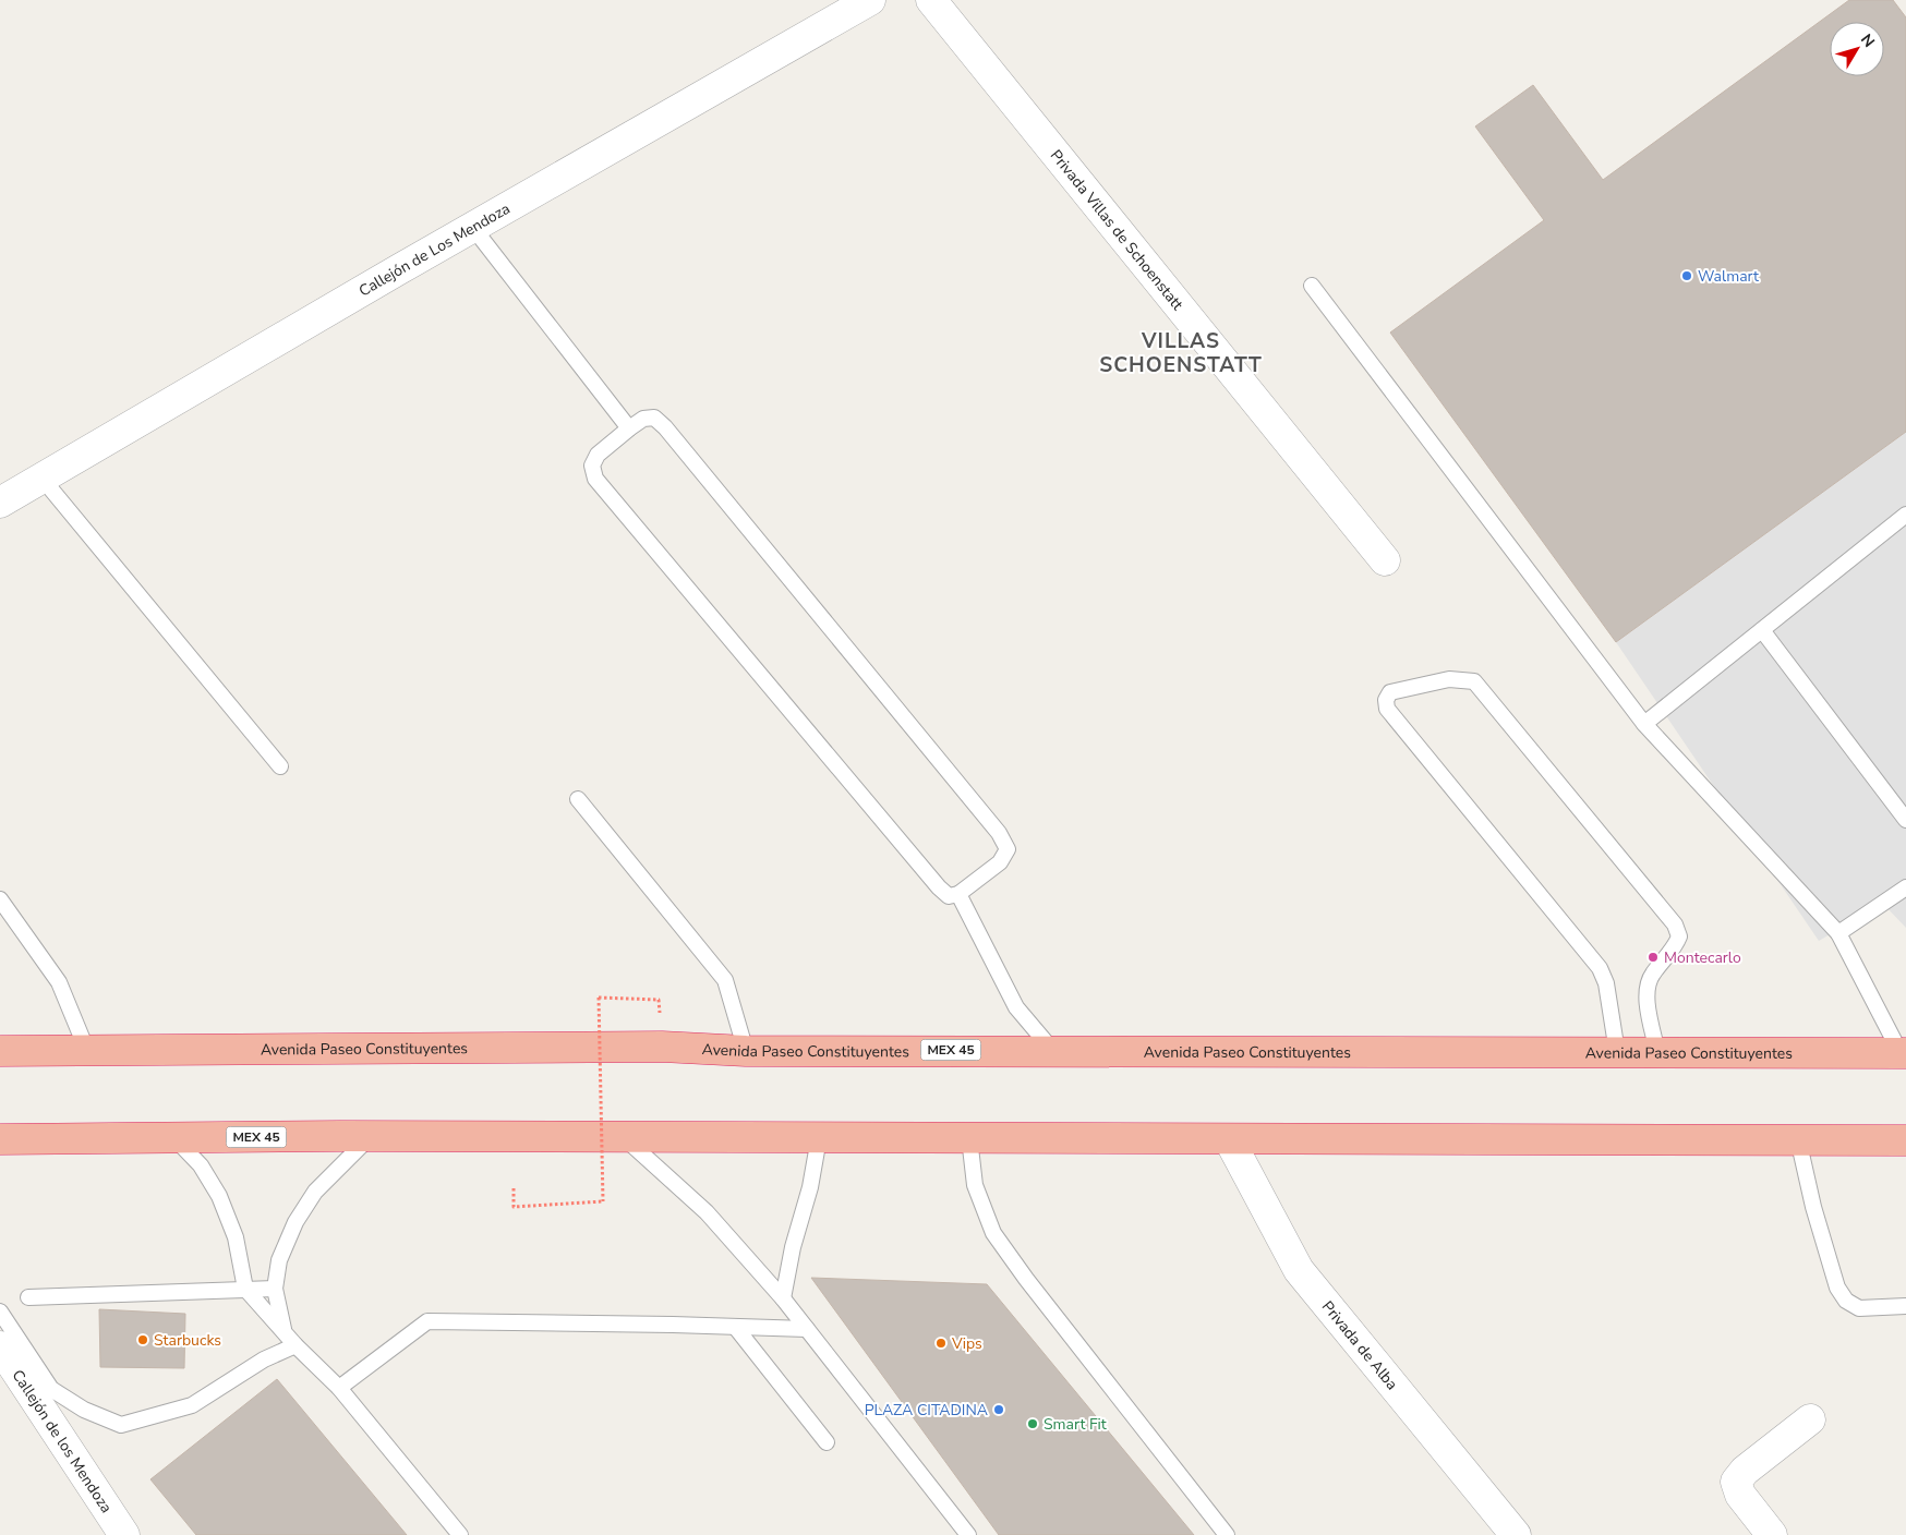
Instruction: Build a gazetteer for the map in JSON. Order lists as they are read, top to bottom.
{
  "streets": {
    "highway": ["Avenida Paseo Constituyentes", "MEX 45"],
    "street": [
      "Privada Villas de Schoenstatt",
      "Callejón de Los Mendoza",
      "Privada de Alba",
      "Callejón de los Mendoza"
    ]
  },
  "crossings": [
    ["MEX 45", "Privada de Alba"]
  ],
  "districts": ["VILLAS SCHOENSTATT"],
  "places": [
    "Walmart",
    "Montecarlo",
    "Starbucks",
    "Vips",
    "PLAZA CITADINA",
    "Smart Fit"
  ],
  "north": "top right"
}
